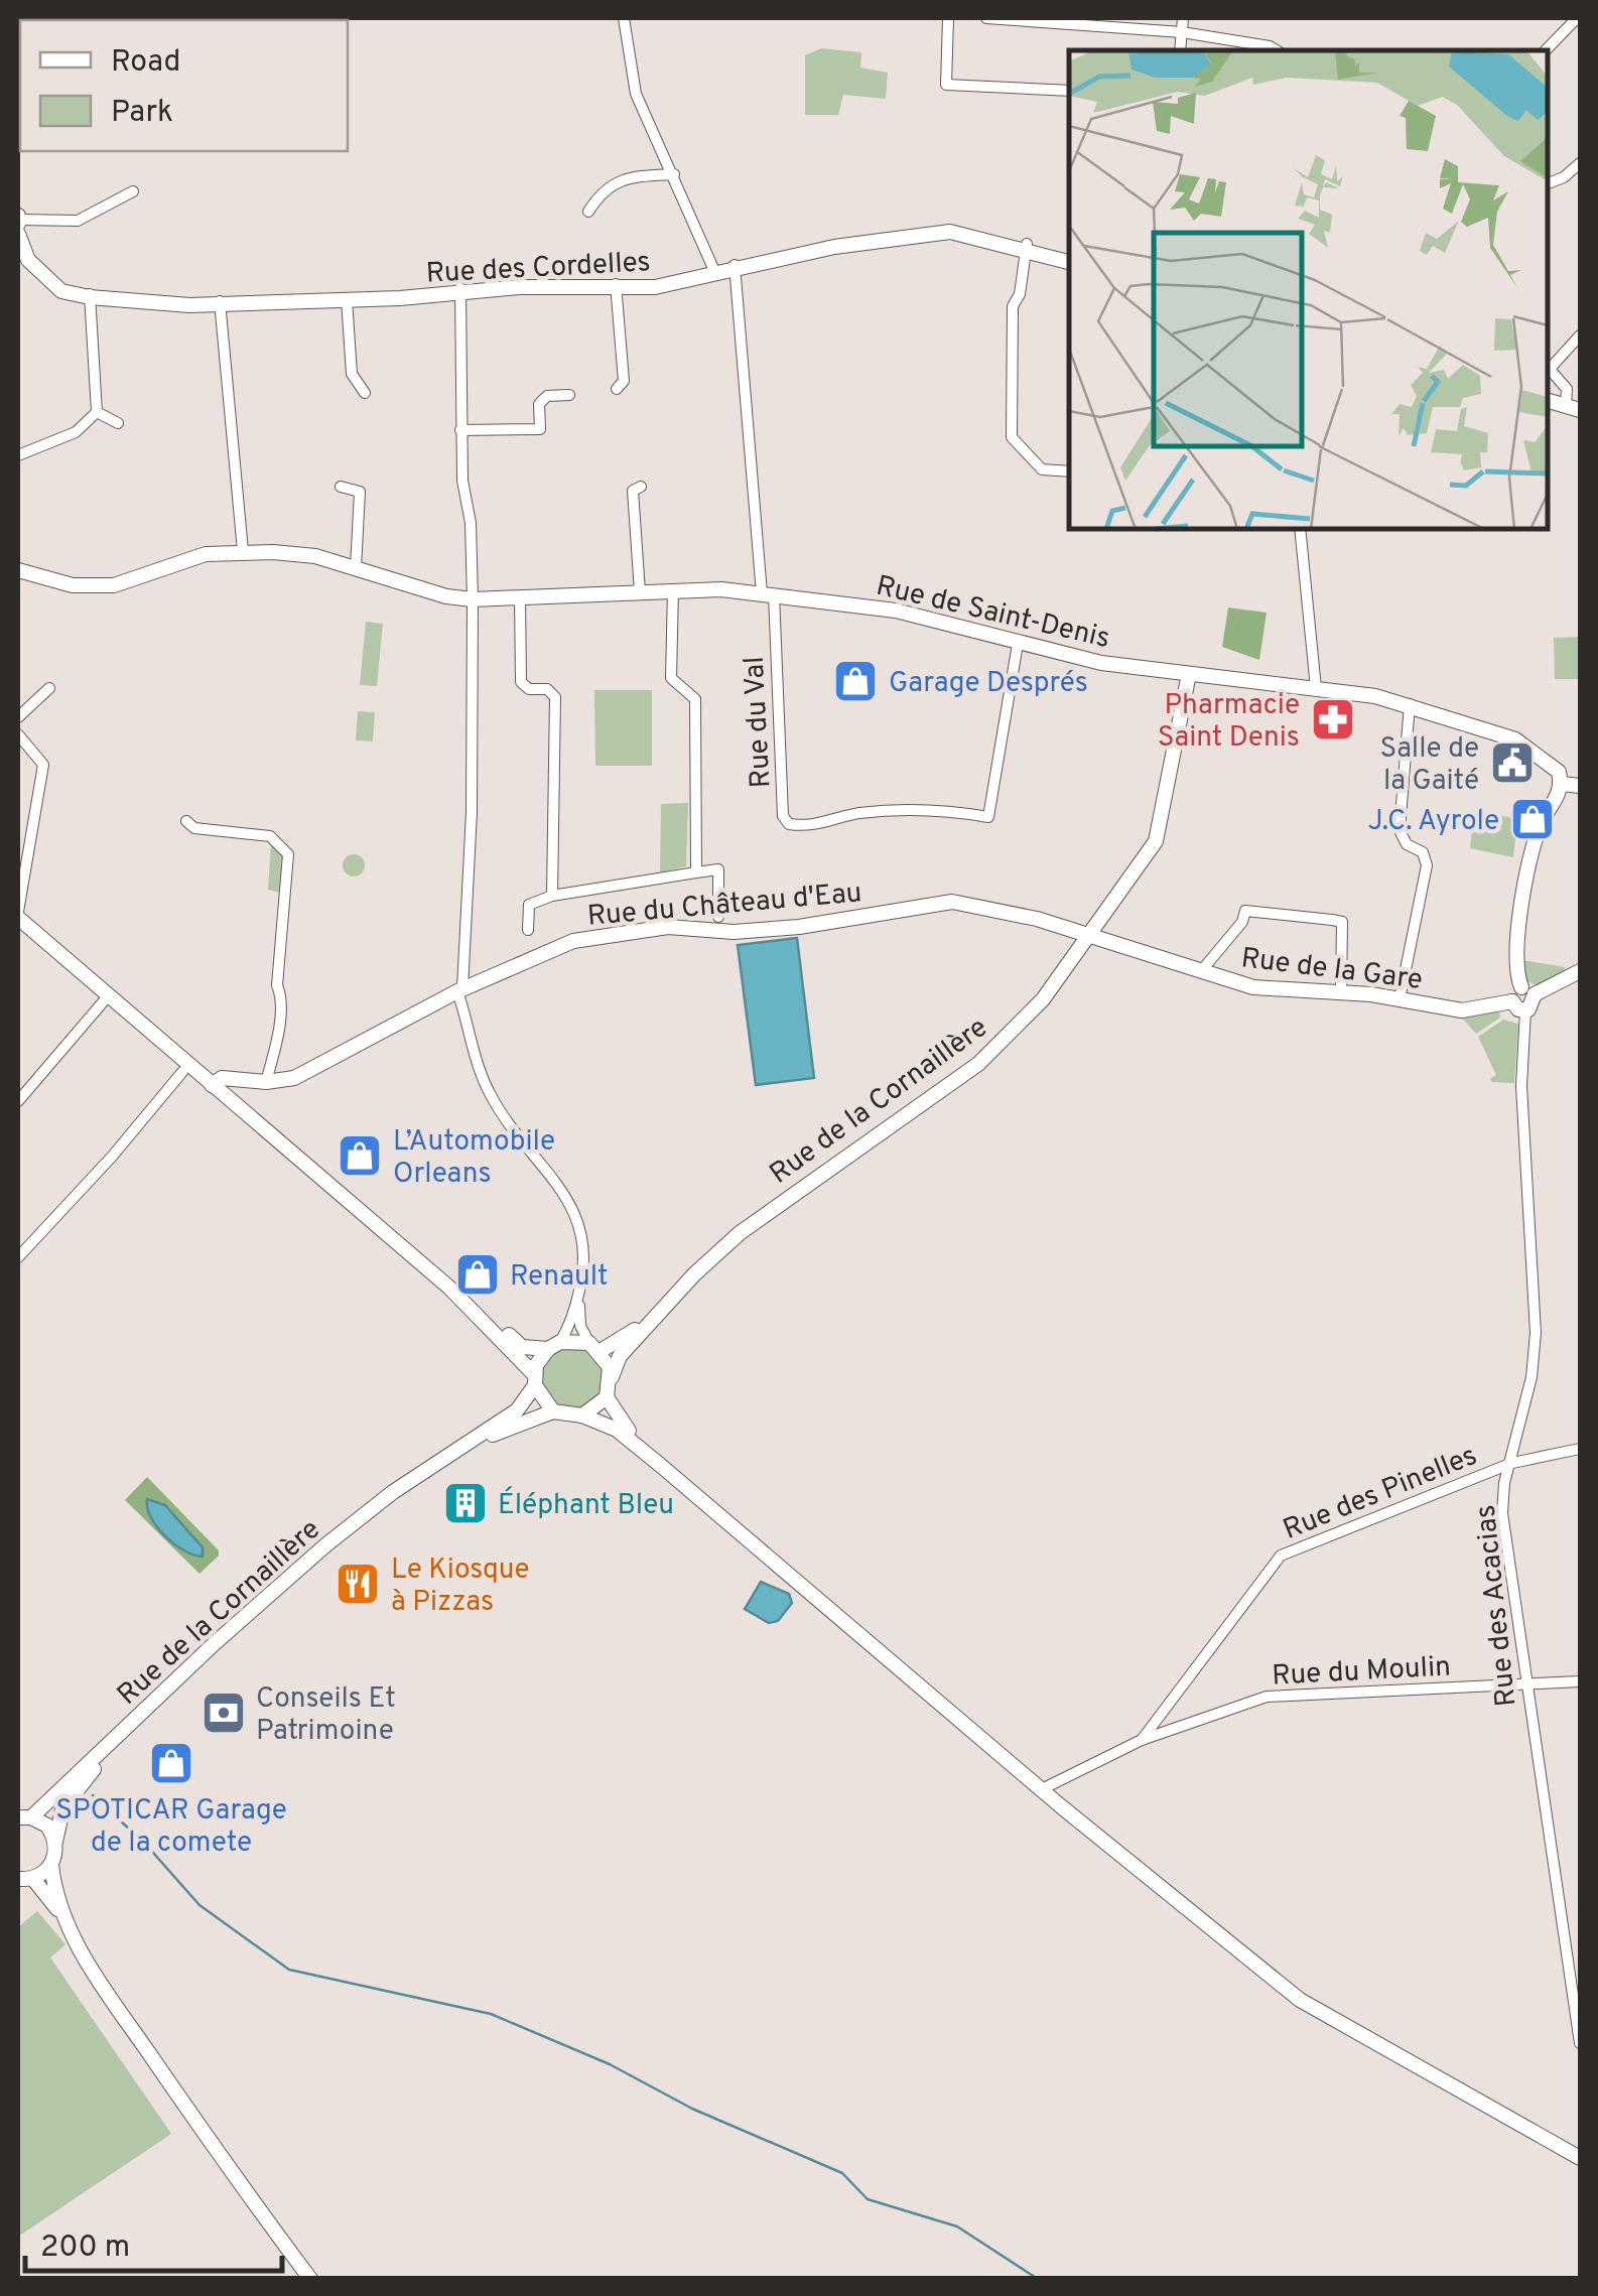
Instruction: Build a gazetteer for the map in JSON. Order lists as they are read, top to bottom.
{
  "streets": {
    "street": [
      "Rue des Cordelles",
      "Rue de Saint-Denis",
      "Rue du Val",
      "Rue du Château d'Eau",
      "Rue de la Gare",
      "Rue de la Cornaillère",
      "Rue des Pinelles",
      "Rue des Acacias",
      "Rue du Moulin"
    ]
  },
  "crossings": [
    ["Rue de Saint-Denis", "Rue du Val"],
    ["Rue de Saint-Denis", "Rue de la Cornaillère"],
    ["Rue du Château d'Eau", "Rue de la Gare"],
    ["Rue du Château d'Eau", "Rue de la Cornaillère"],
    ["Rue de la Gare", "Rue de la Cornaillère"],
    ["Rue de la Gare", "Rue des Pinelles"],
    ["Rue des Pinelles", "Rue des Acacias"],
    ["Rue des Pinelles", "Rue du Moulin"],
    ["Rue des Acacias", "Rue du Moulin"]
  ],
  "places": {
    "shop": [
      "Garage Després",
      "J.C. Ayrole",
      "L’Automobile Orleans",
      "Renault",
      "SPOTICAR Garage de la comete"
    ],
    "pharmacy": ["Pharmacie Saint Denis"],
    "public building": ["Salle de la Gaité"],
    "building": ["Éléphant Bleu"],
    "restaurant": ["Le Kiosque à Pizzas"],
    "bank": ["Conseils Et Patrimoine"]
  },
  "legend": ["Road", "Park"],
  "scale_bar": "200 m"
}
